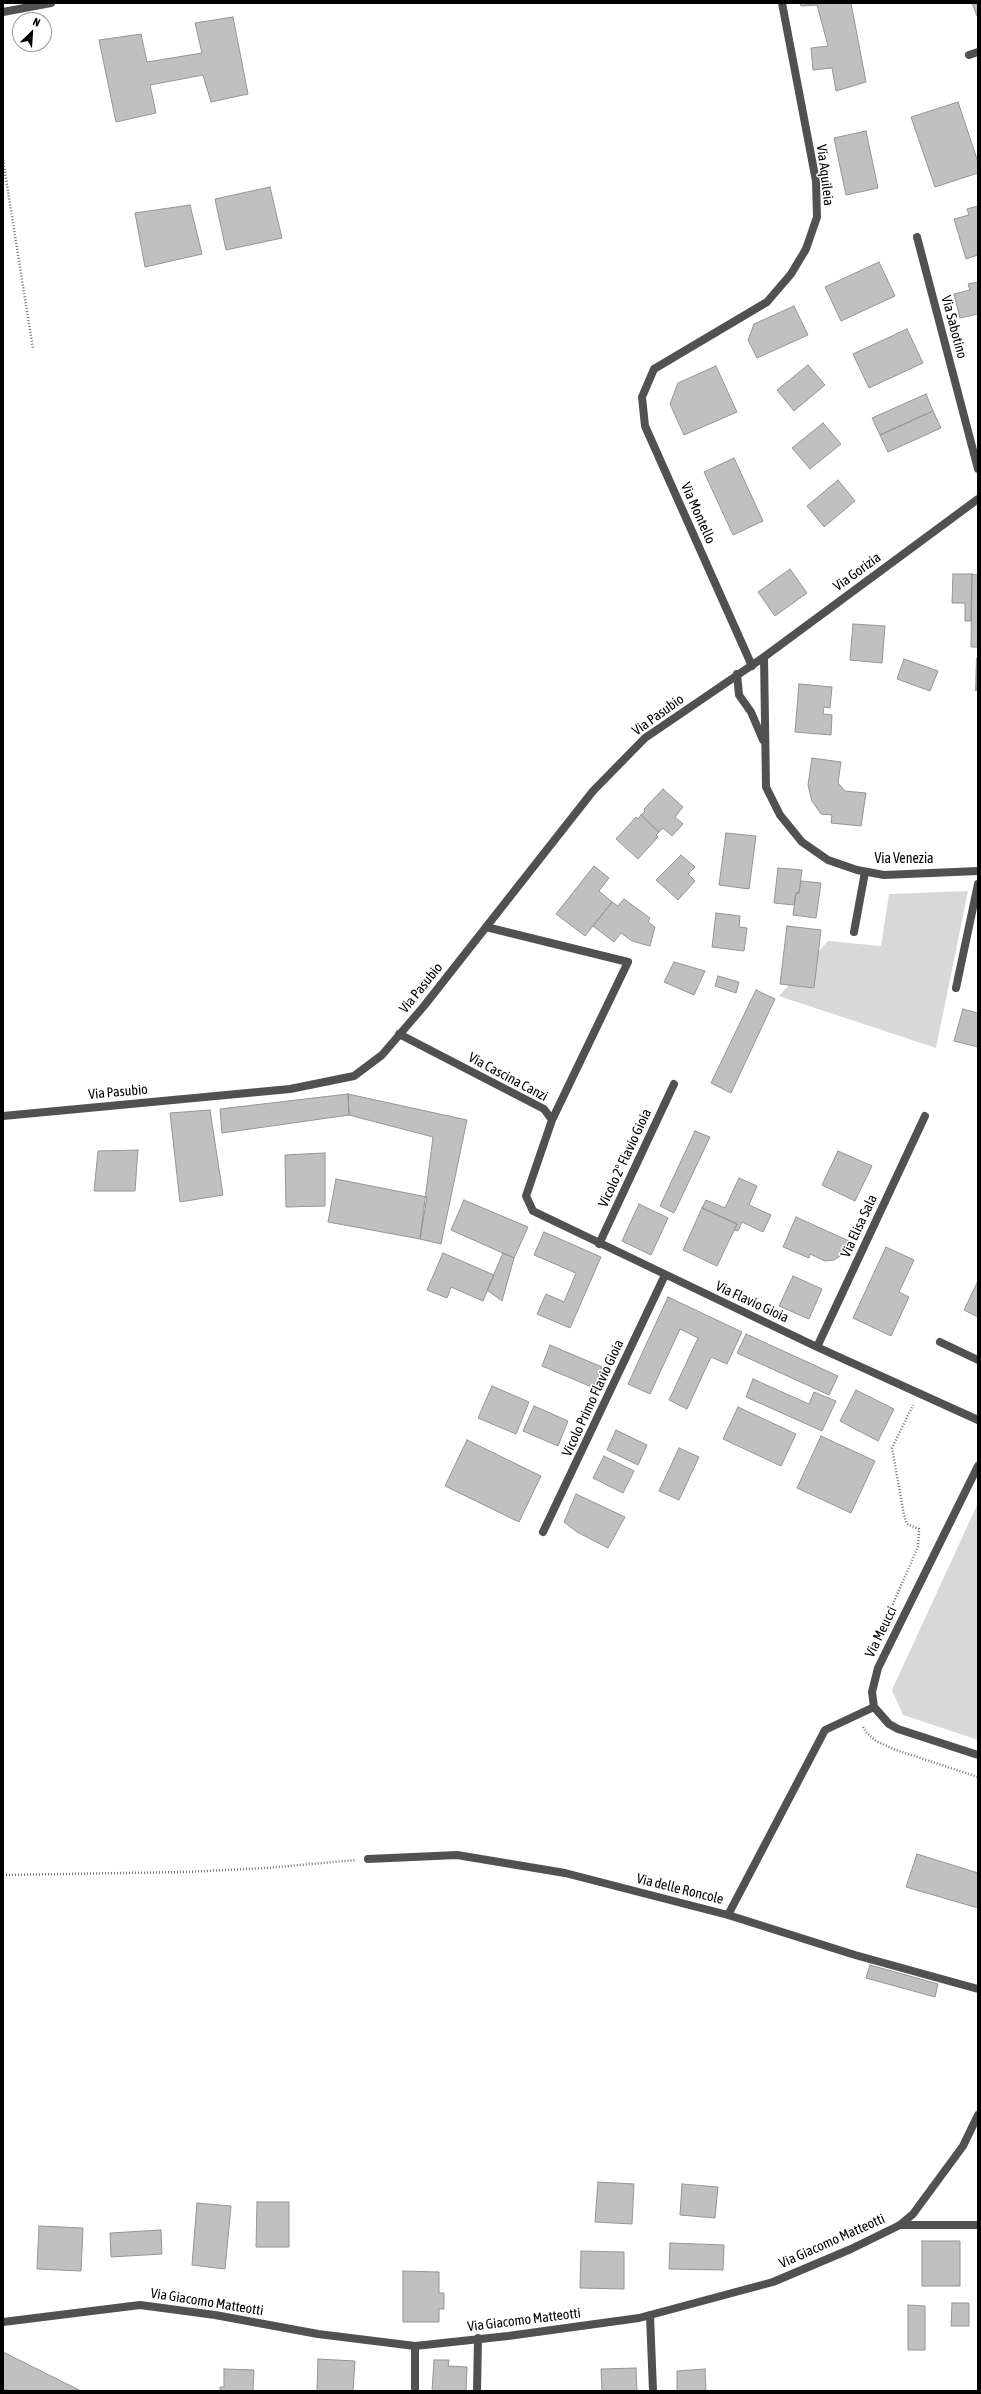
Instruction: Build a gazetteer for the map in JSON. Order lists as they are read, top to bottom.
{
  "streets": {
    "street": [
      "Via Aquileia",
      "Via Sabotino",
      "Via Montello",
      "Via Gorizia",
      "Via Pasubio",
      "Via Venezia",
      "Via Cascina Canzi",
      "Vicolo 2° Flavio Gioia",
      "Via Elisa Sala",
      "Via Flavio Gioia",
      "Vicolo Primo Flavio Gioia",
      "Via Meucci",
      "Via delle Roncole",
      "Via Giacomo Matteotti"
    ]
  },
  "crossings": [
    ["Via Aquileia", "Via Montello"],
    ["Via Montello", "Via Gorizia"],
    ["Via Montello", "Via Pasubio"],
    ["Via Gorizia", "Via Pasubio"],
    ["Via Gorizia", "Via Venezia"],
    ["Via Pasubio", "Via Venezia"],
    ["Via Pasubio", "Via Cascina Canzi"],
    ["Via Cascina Canzi", "Via Flavio Gioia"],
    ["Vicolo 2° Flavio Gioia", "Via Flavio Gioia"],
    ["Via Elisa Sala", "Via Flavio Gioia"],
    ["Via Flavio Gioia", "Vicolo Primo Flavio Gioia"]
  ],
  "north": "top right"
}
